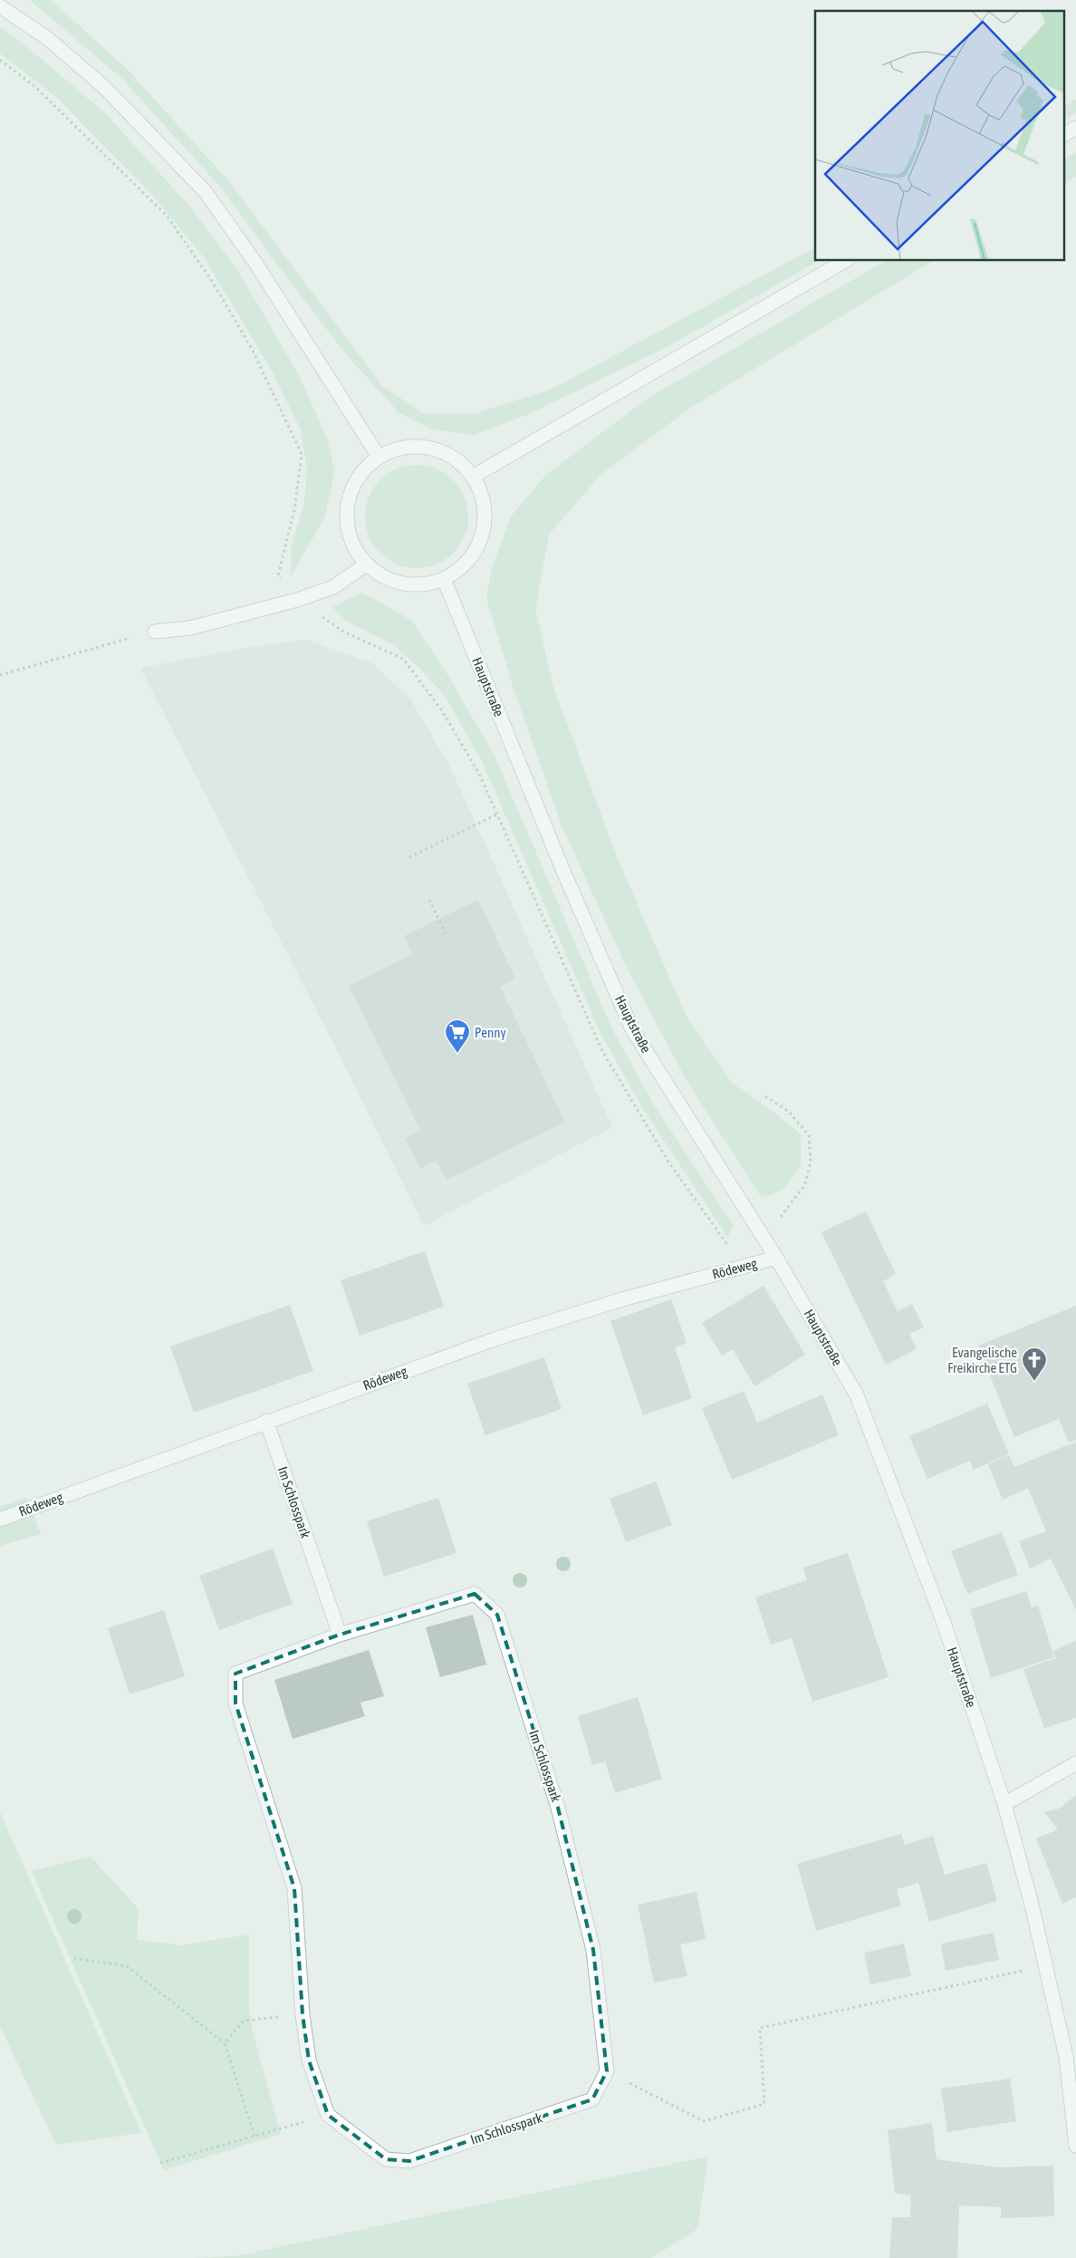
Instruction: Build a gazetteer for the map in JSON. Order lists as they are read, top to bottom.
{
  "streets": {
    "street": ["Hauptstraße", "Rödeweg", "Im Schlosspark"]
  },
  "crossings": [
    ["Hauptstraße", "Rödeweg"],
    ["Rödeweg", "Im Schlosspark"]
  ],
  "places": {
    "supermarket": ["Penny"],
    "church": ["Evangelische Freikirche ETG"]
  }
}
